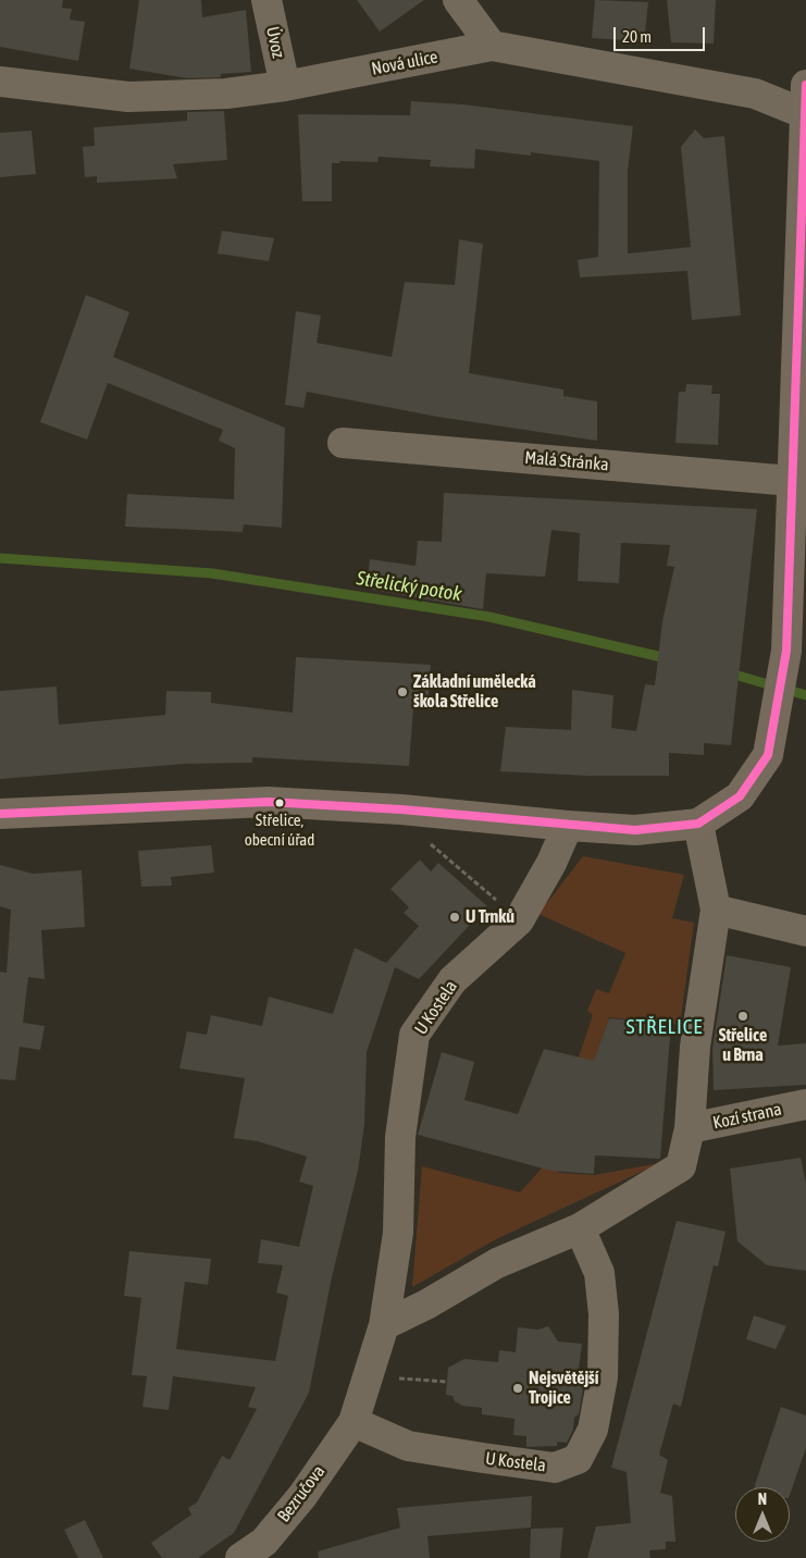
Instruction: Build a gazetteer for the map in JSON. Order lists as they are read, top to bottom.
{
  "streets": {
    "street": [
      "Úvoz",
      "Nová ulice",
      "Malá Stránka",
      "U Kostela",
      "Kozí strana",
      "Bezručova"
    ]
  },
  "crossings": [
    ["Úvoz", "Nová ulice"],
    ["U Kostela", "Bezručova"]
  ],
  "districts": ["STŘELICE"],
  "water": ["Střelický potok"],
  "places": [
    "Základní umělecká škola Střelice",
    "Střelice, obecní úřad",
    "U Trnků",
    "Střelice u Brna",
    "Nejsvětější Trojice"
  ],
  "scale_bar": "20 m",
  "north": "top"
}
